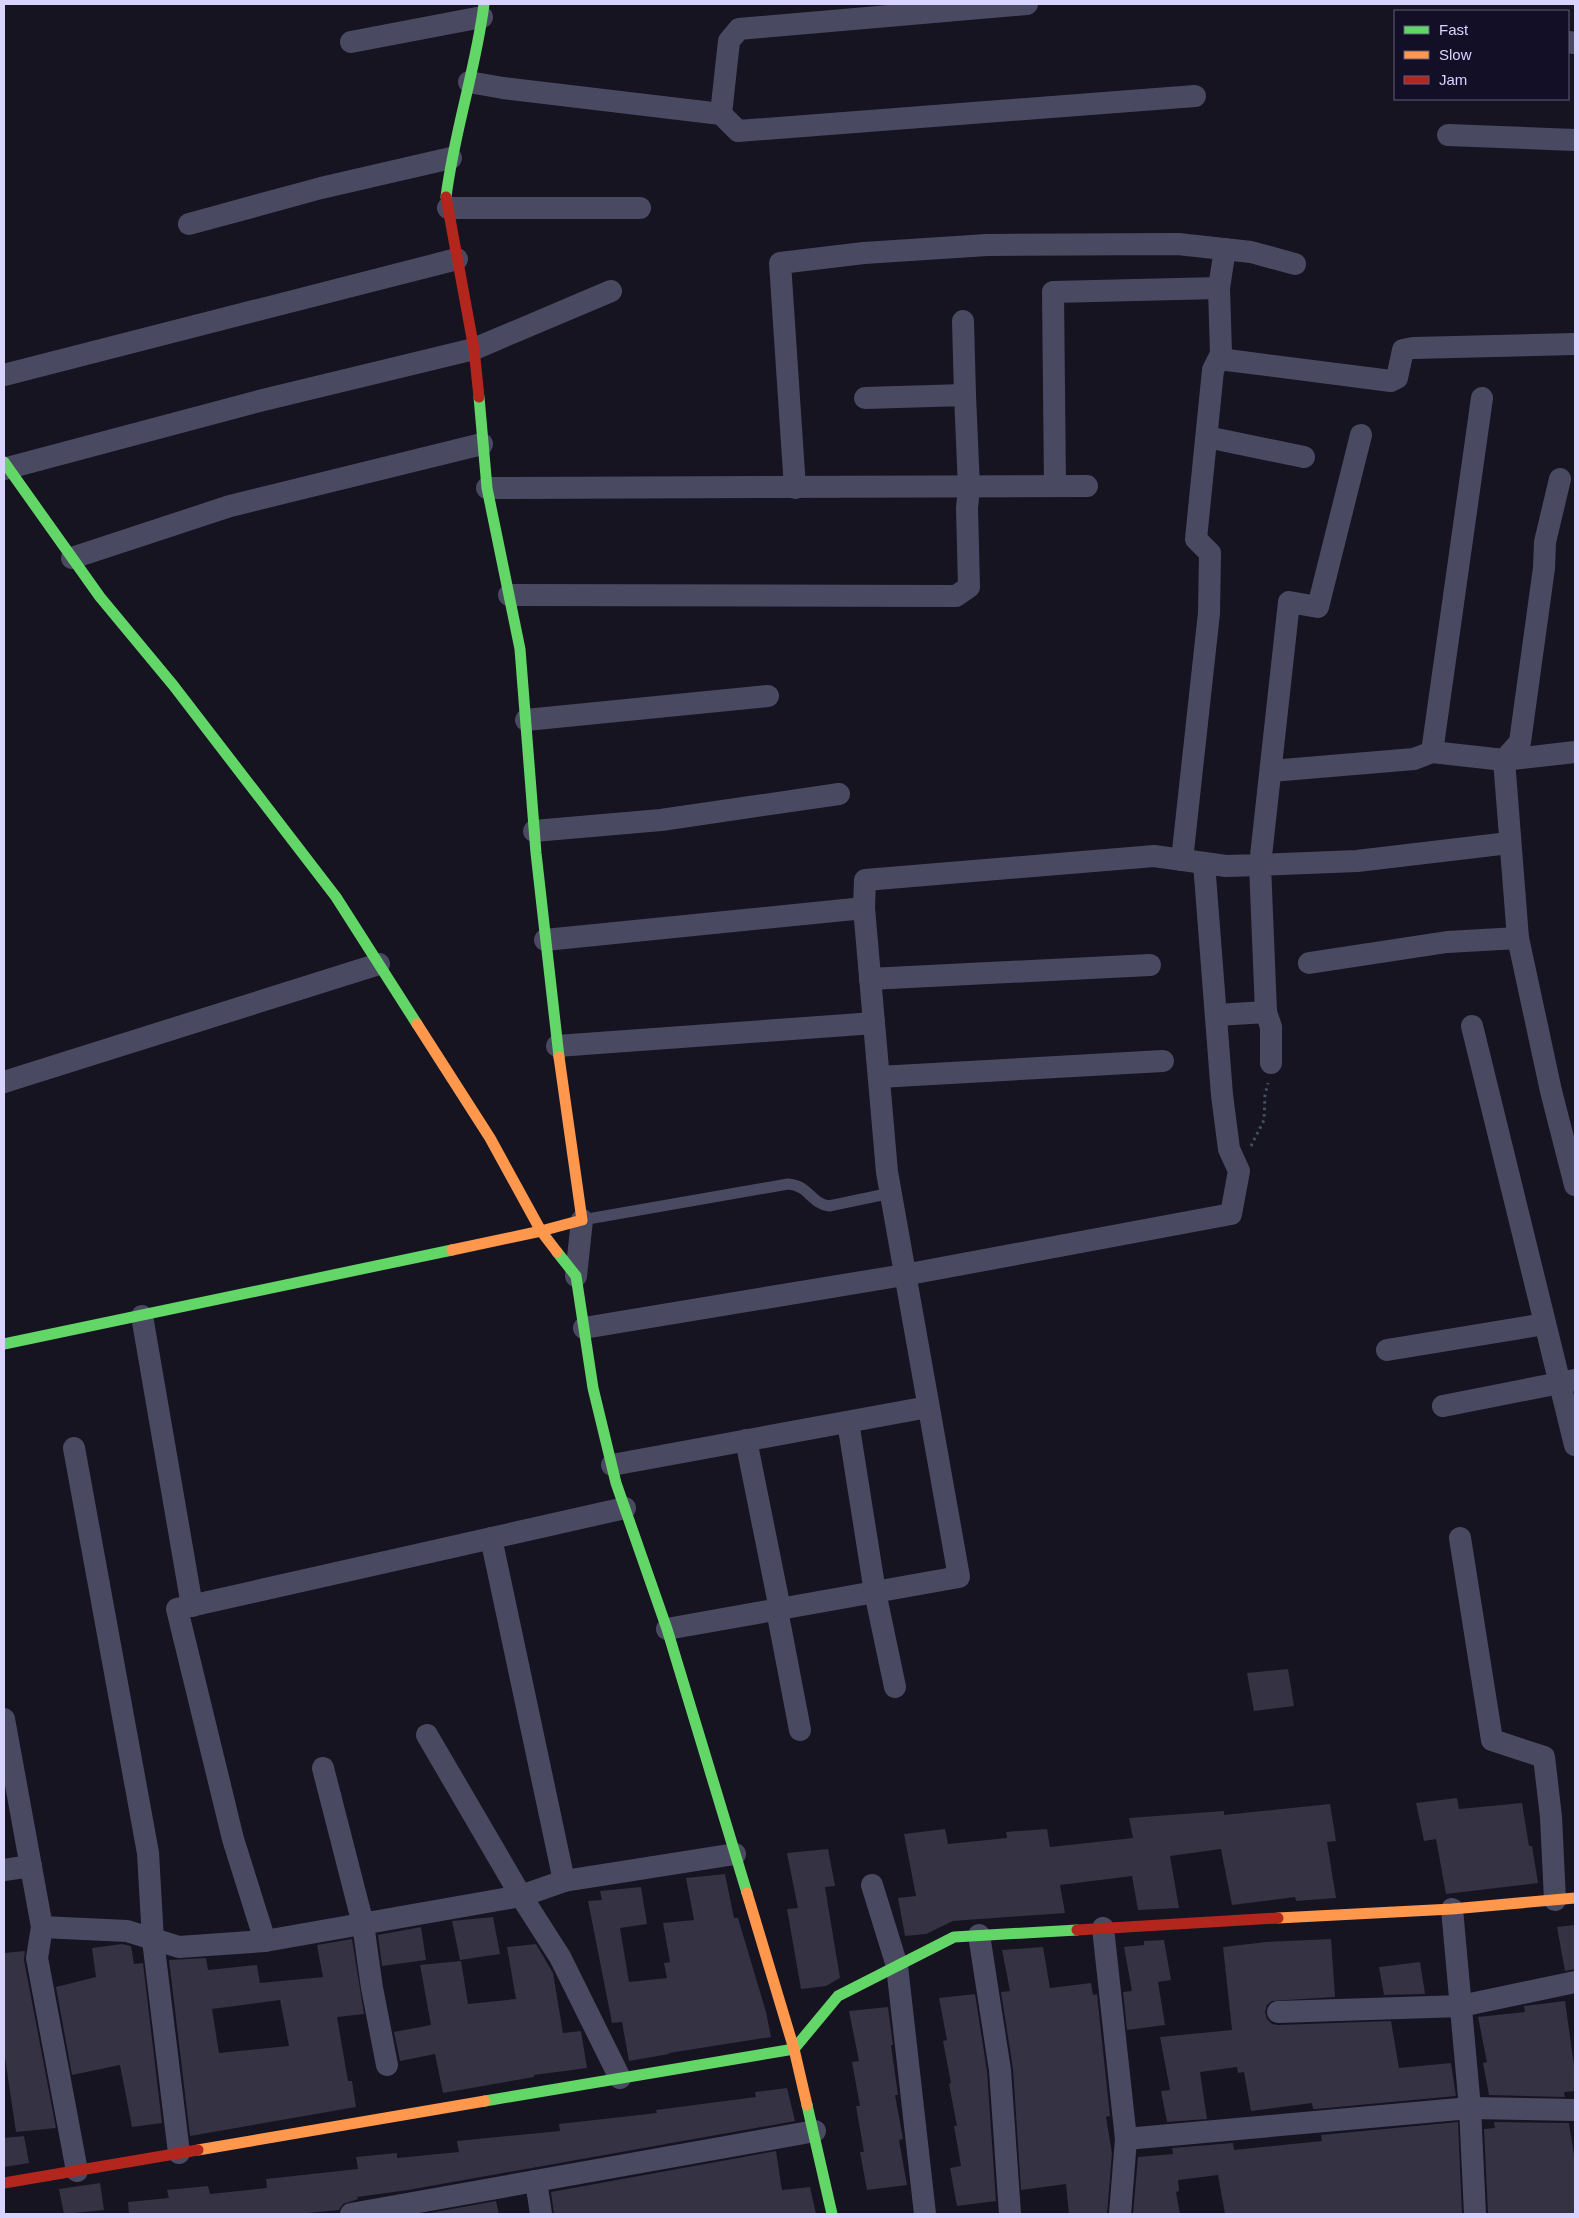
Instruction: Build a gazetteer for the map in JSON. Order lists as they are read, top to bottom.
{
  "legend": ["Fast", "Slow", "Jam"]
}
